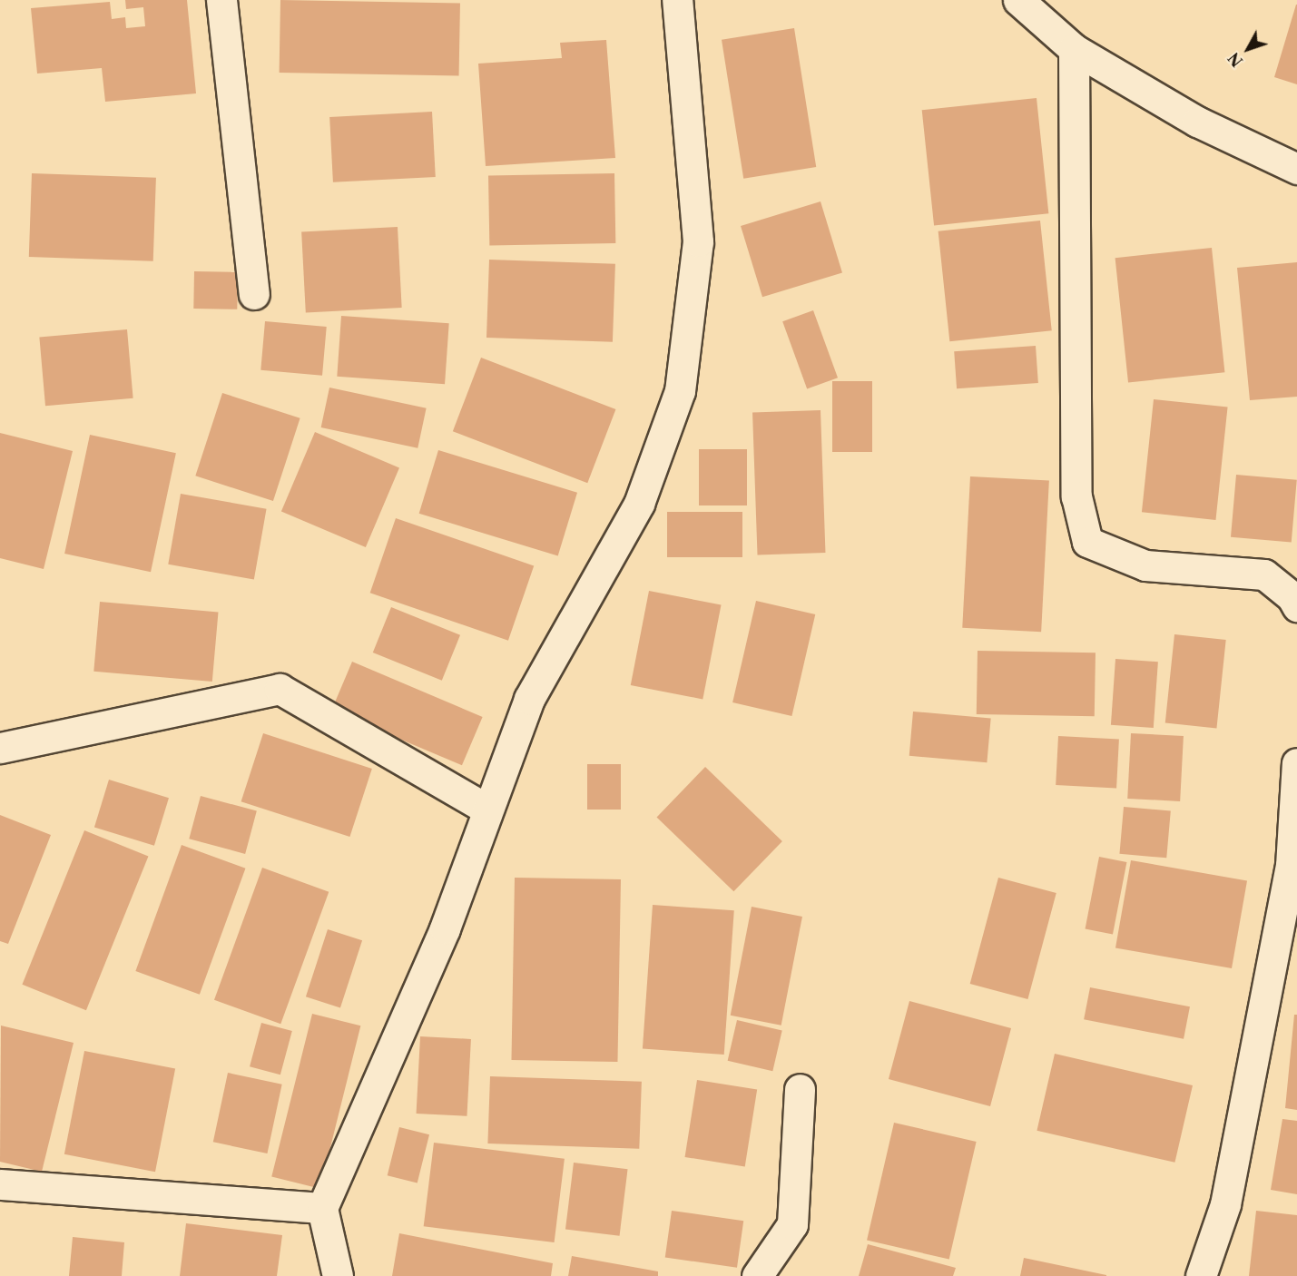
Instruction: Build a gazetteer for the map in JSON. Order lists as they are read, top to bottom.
{
  "north": "bottom left"
}
